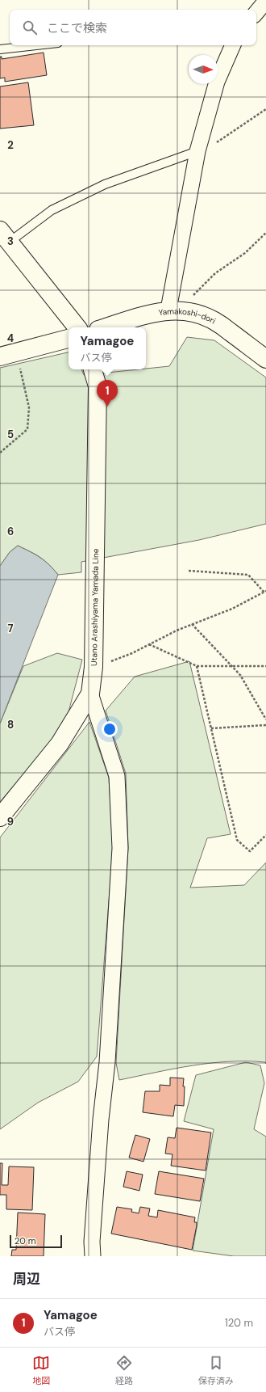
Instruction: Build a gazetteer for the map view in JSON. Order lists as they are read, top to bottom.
{
  "streets": {
    "main road": ["Yamakoshi-dori", "Utano Arashiyama Yamada Line"]
  },
  "scale_bar": "20 m",
  "north": "right",
  "page": {
    "search": "ここで検索",
    "popup": ["Yamagoe", "バス停"],
    "pins": "1",
    "scale": "20 m",
    "heading": "周辺",
    "list": [
      {
        "mark": "1",
        "name": "Yamagoe",
        "note": "バス停",
        "value": "120 m"
      }
    ],
    "nav": ["地図", "経路", "保存済み"]
  },
  "grid": {
    "rows": [
      "2",
      "3",
      "4",
      "5",
      "6",
      "7",
      "8",
      "9"
    ]
  }
}
